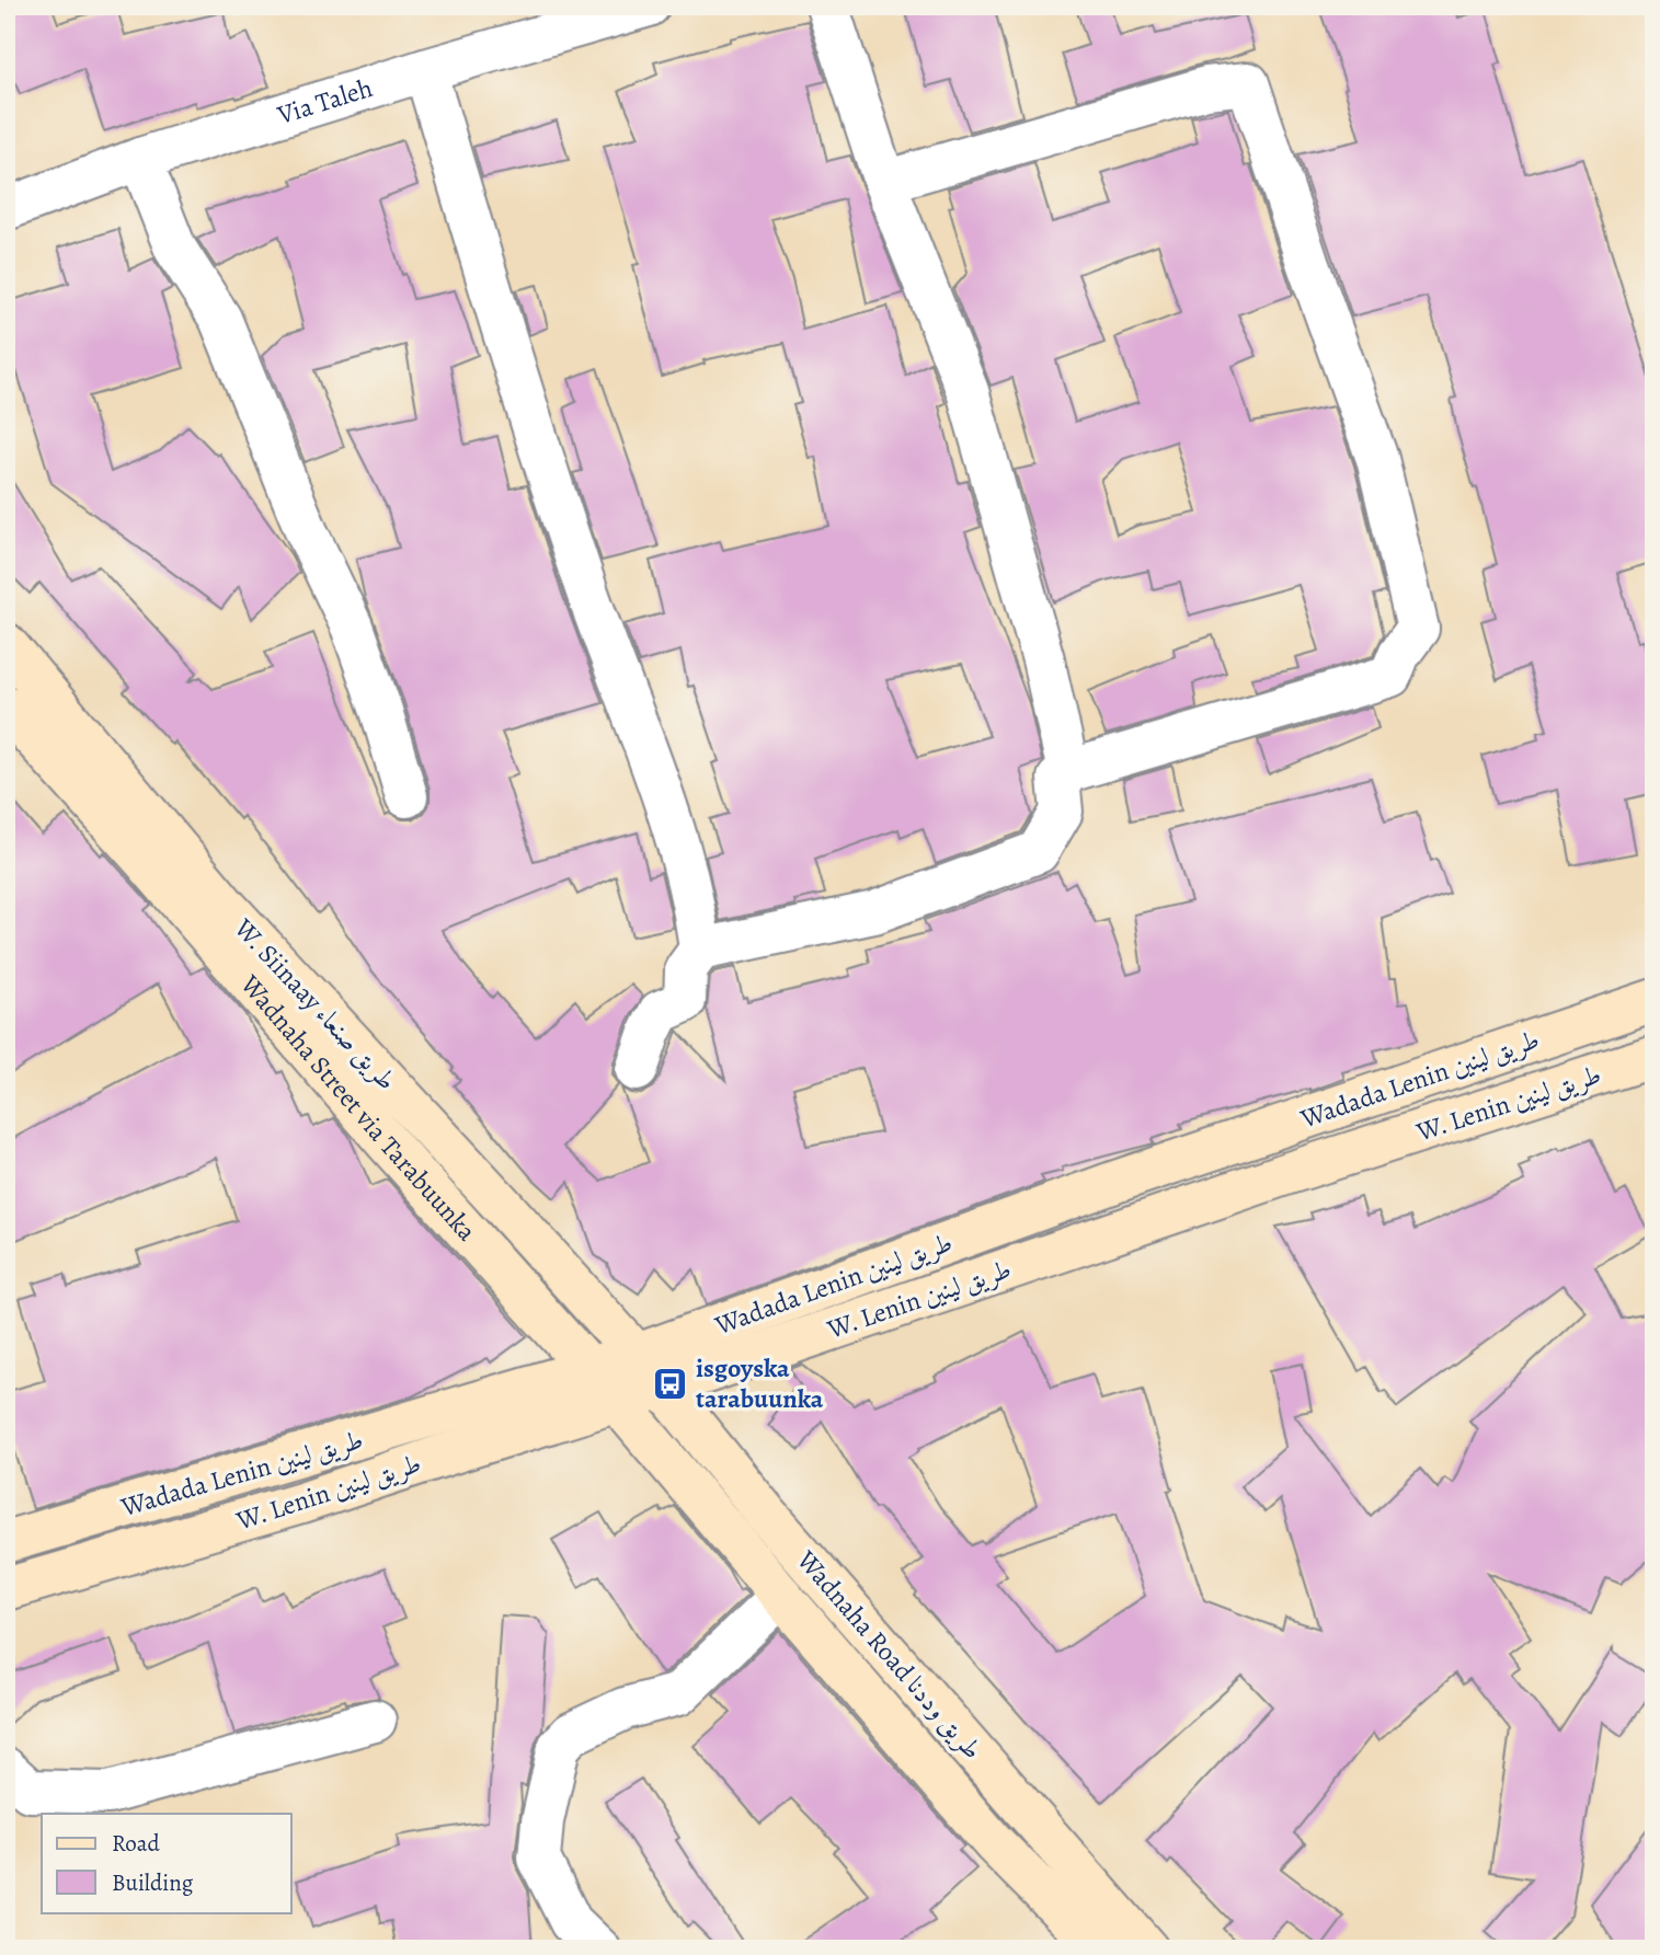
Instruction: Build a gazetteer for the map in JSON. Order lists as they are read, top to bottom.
{
  "streets": {
    "main road": [
      "W. Siinaay طريق صنعاء",
      "Wadada Lenin طريق لينين",
      "W. Lenin طريق لينين",
      "Wadnaha Street via Tarabuunka",
      "Wadnaha Road طريق وددنا"
    ],
    "street": ["Via Taleh"]
  },
  "crossings": [
    ["W. Siinaay طريق صنعاء", "Wadada Lenin طريق لينين"],
    ["W. Siinaay طريق صنعاء", "Wadnaha Road طريق وددنا"],
    ["Wadada Lenin طريق لينين", "W. Lenin طريق لينين"],
    ["Wadada Lenin طريق لينين", "Wadnaha Street via Tarabuunka"],
    ["Wadada Lenin طريق لينين", "Wadnaha Road طريق وددنا"],
    ["W. Lenin طريق لينين", "Wadnaha Street via Tarabuunka"],
    ["W. Lenin طريق لينين", "Wadnaha Road طريق وددنا"],
    ["Wadnaha Street via Tarabuunka", "Wadnaha Road طريق وددنا"]
  ],
  "places": {
    "bus stop": ["isgoyska tarabuunka"]
  },
  "legend": ["Road", "Building"]
}
